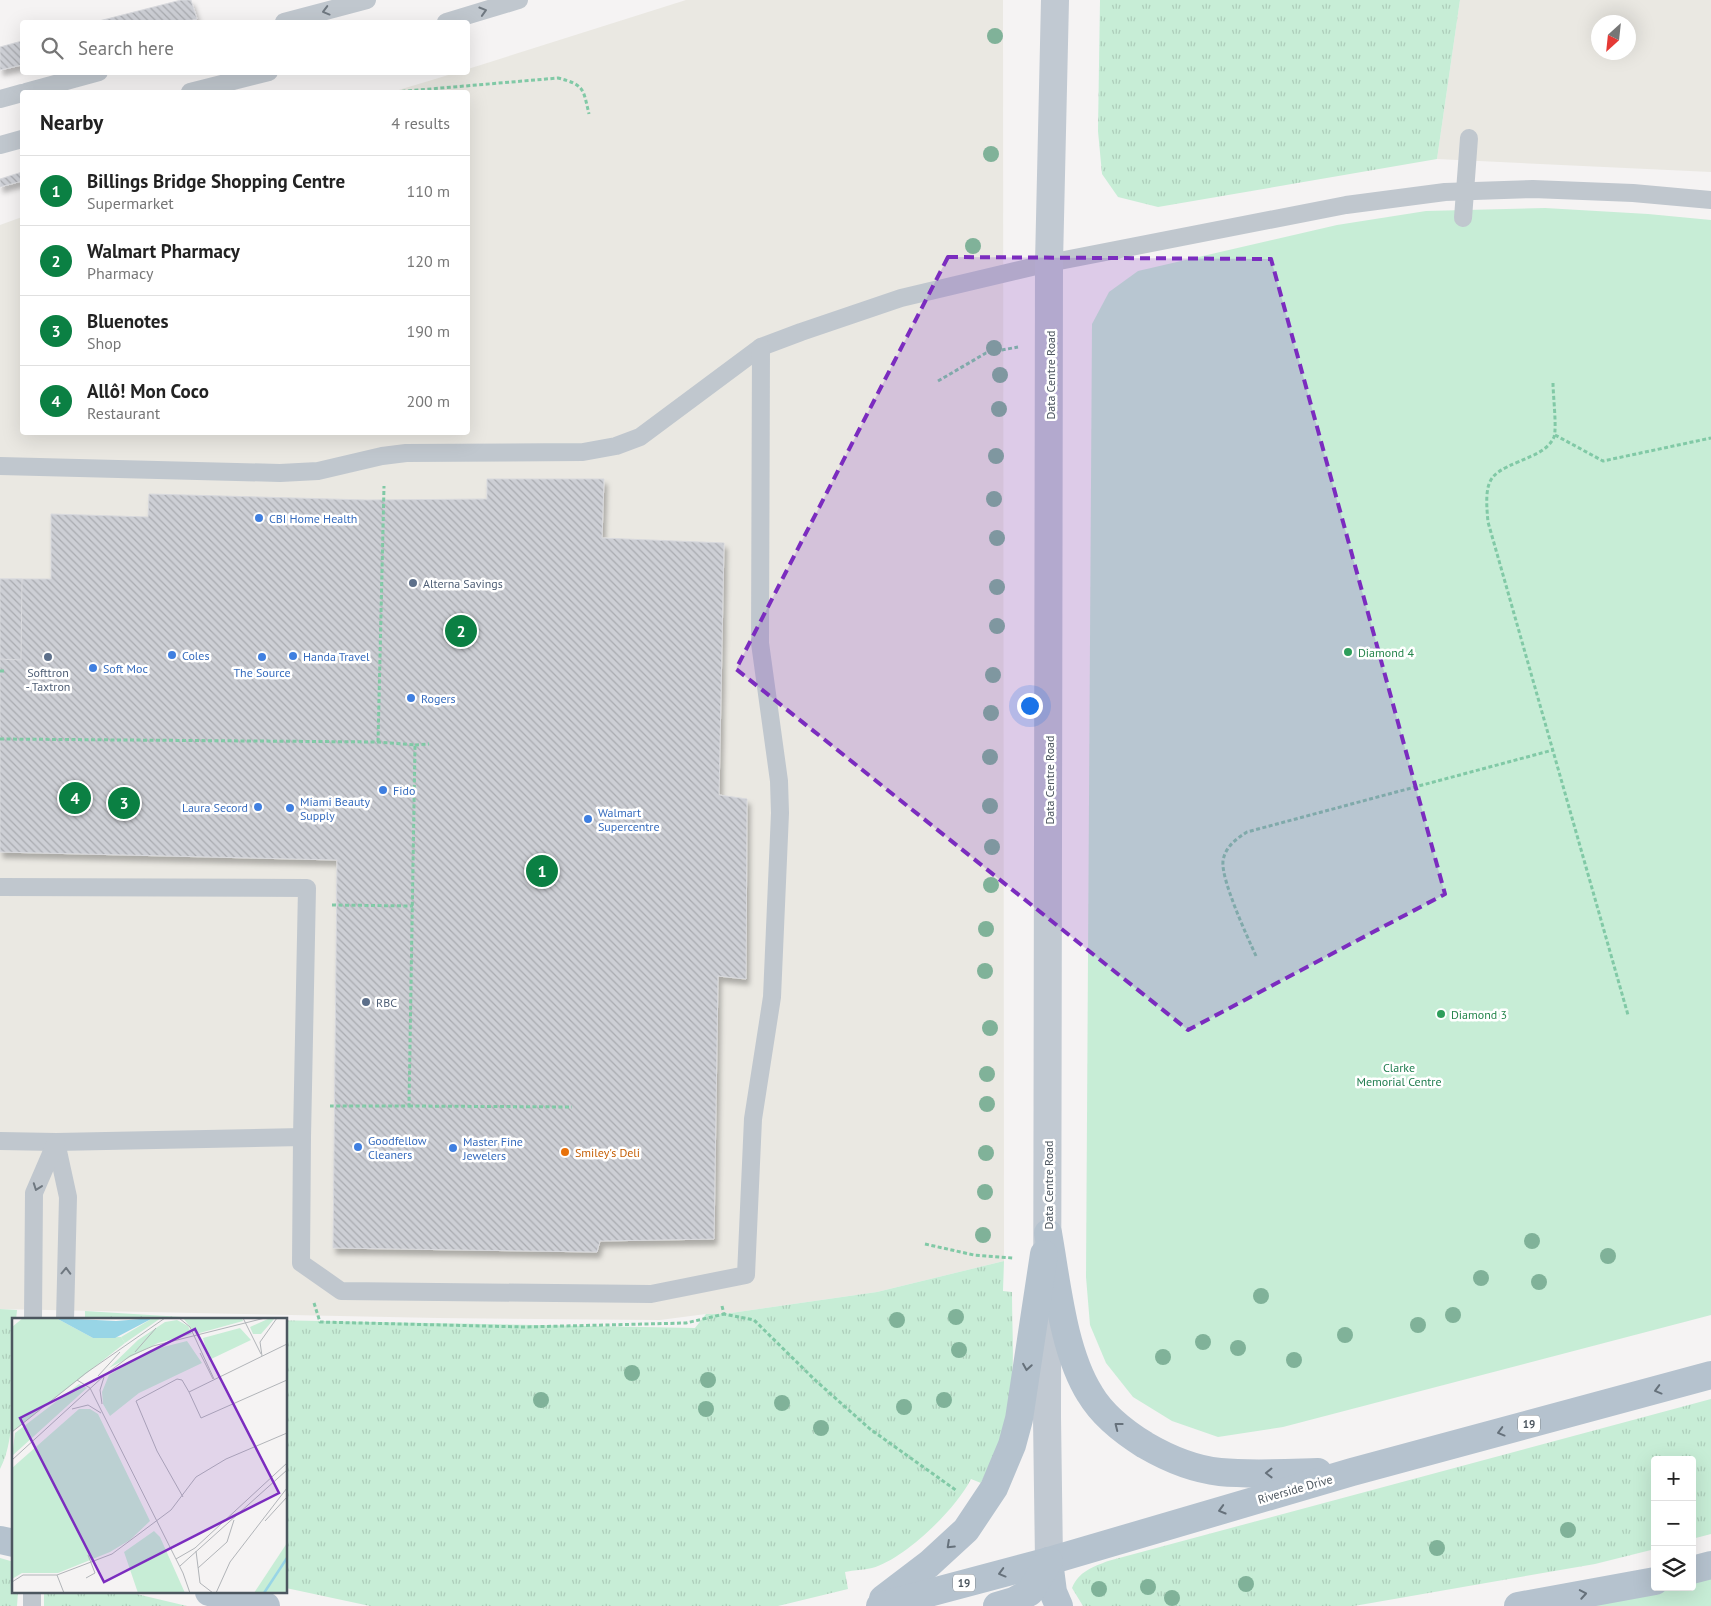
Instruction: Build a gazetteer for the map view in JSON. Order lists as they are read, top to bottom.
{
  "streets": {
    "main road": ["Data Centre Road", "19", "Riverside Drive"]
  },
  "crossings": [
    ["Data Centre Road", "Riverside Drive"]
  ],
  "one_way": ["Riverside Drive"],
  "parks": ["Clarke Memorial Centre"],
  "places": [
    "CBI Home Health",
    "Alterna Savings",
    "Diamond 4",
    "Coles",
    "Handa Travel",
    "Softtron - Taxtron",
    "The Source",
    "Soft Moc",
    "Rogers",
    "Fido",
    "Laura Secord",
    "Miami Beauty Supply",
    "Walmart Supercentre",
    "RBC",
    "Diamond 3",
    "Goodfellow Cleaners",
    "Master Fine Jewelers",
    "Smiley's Deli"
  ],
  "north": "bottom left",
  "page": {
    "search": "Search here",
    "heading": ["Nearby", "4 results"],
    "list": [
      {
        "mark": "1",
        "name": "Billings Bridge Shopping Centre",
        "note": "Supermarket",
        "value": "110 m"
      },
      {
        "mark": "2",
        "name": "Walmart Pharmacy",
        "note": "Pharmacy",
        "value": "120 m"
      },
      {
        "mark": "3",
        "name": "Bluenotes",
        "note": "Shop",
        "value": "190 m"
      },
      {
        "mark": "4",
        "name": "Allô! Mon Coco",
        "note": "Restaurant",
        "value": "200 m"
      }
    ],
    "pins": [
      "2",
      "4",
      "3",
      "1"
    ],
    "map_buttons": ["+", "−"]
  }
}
